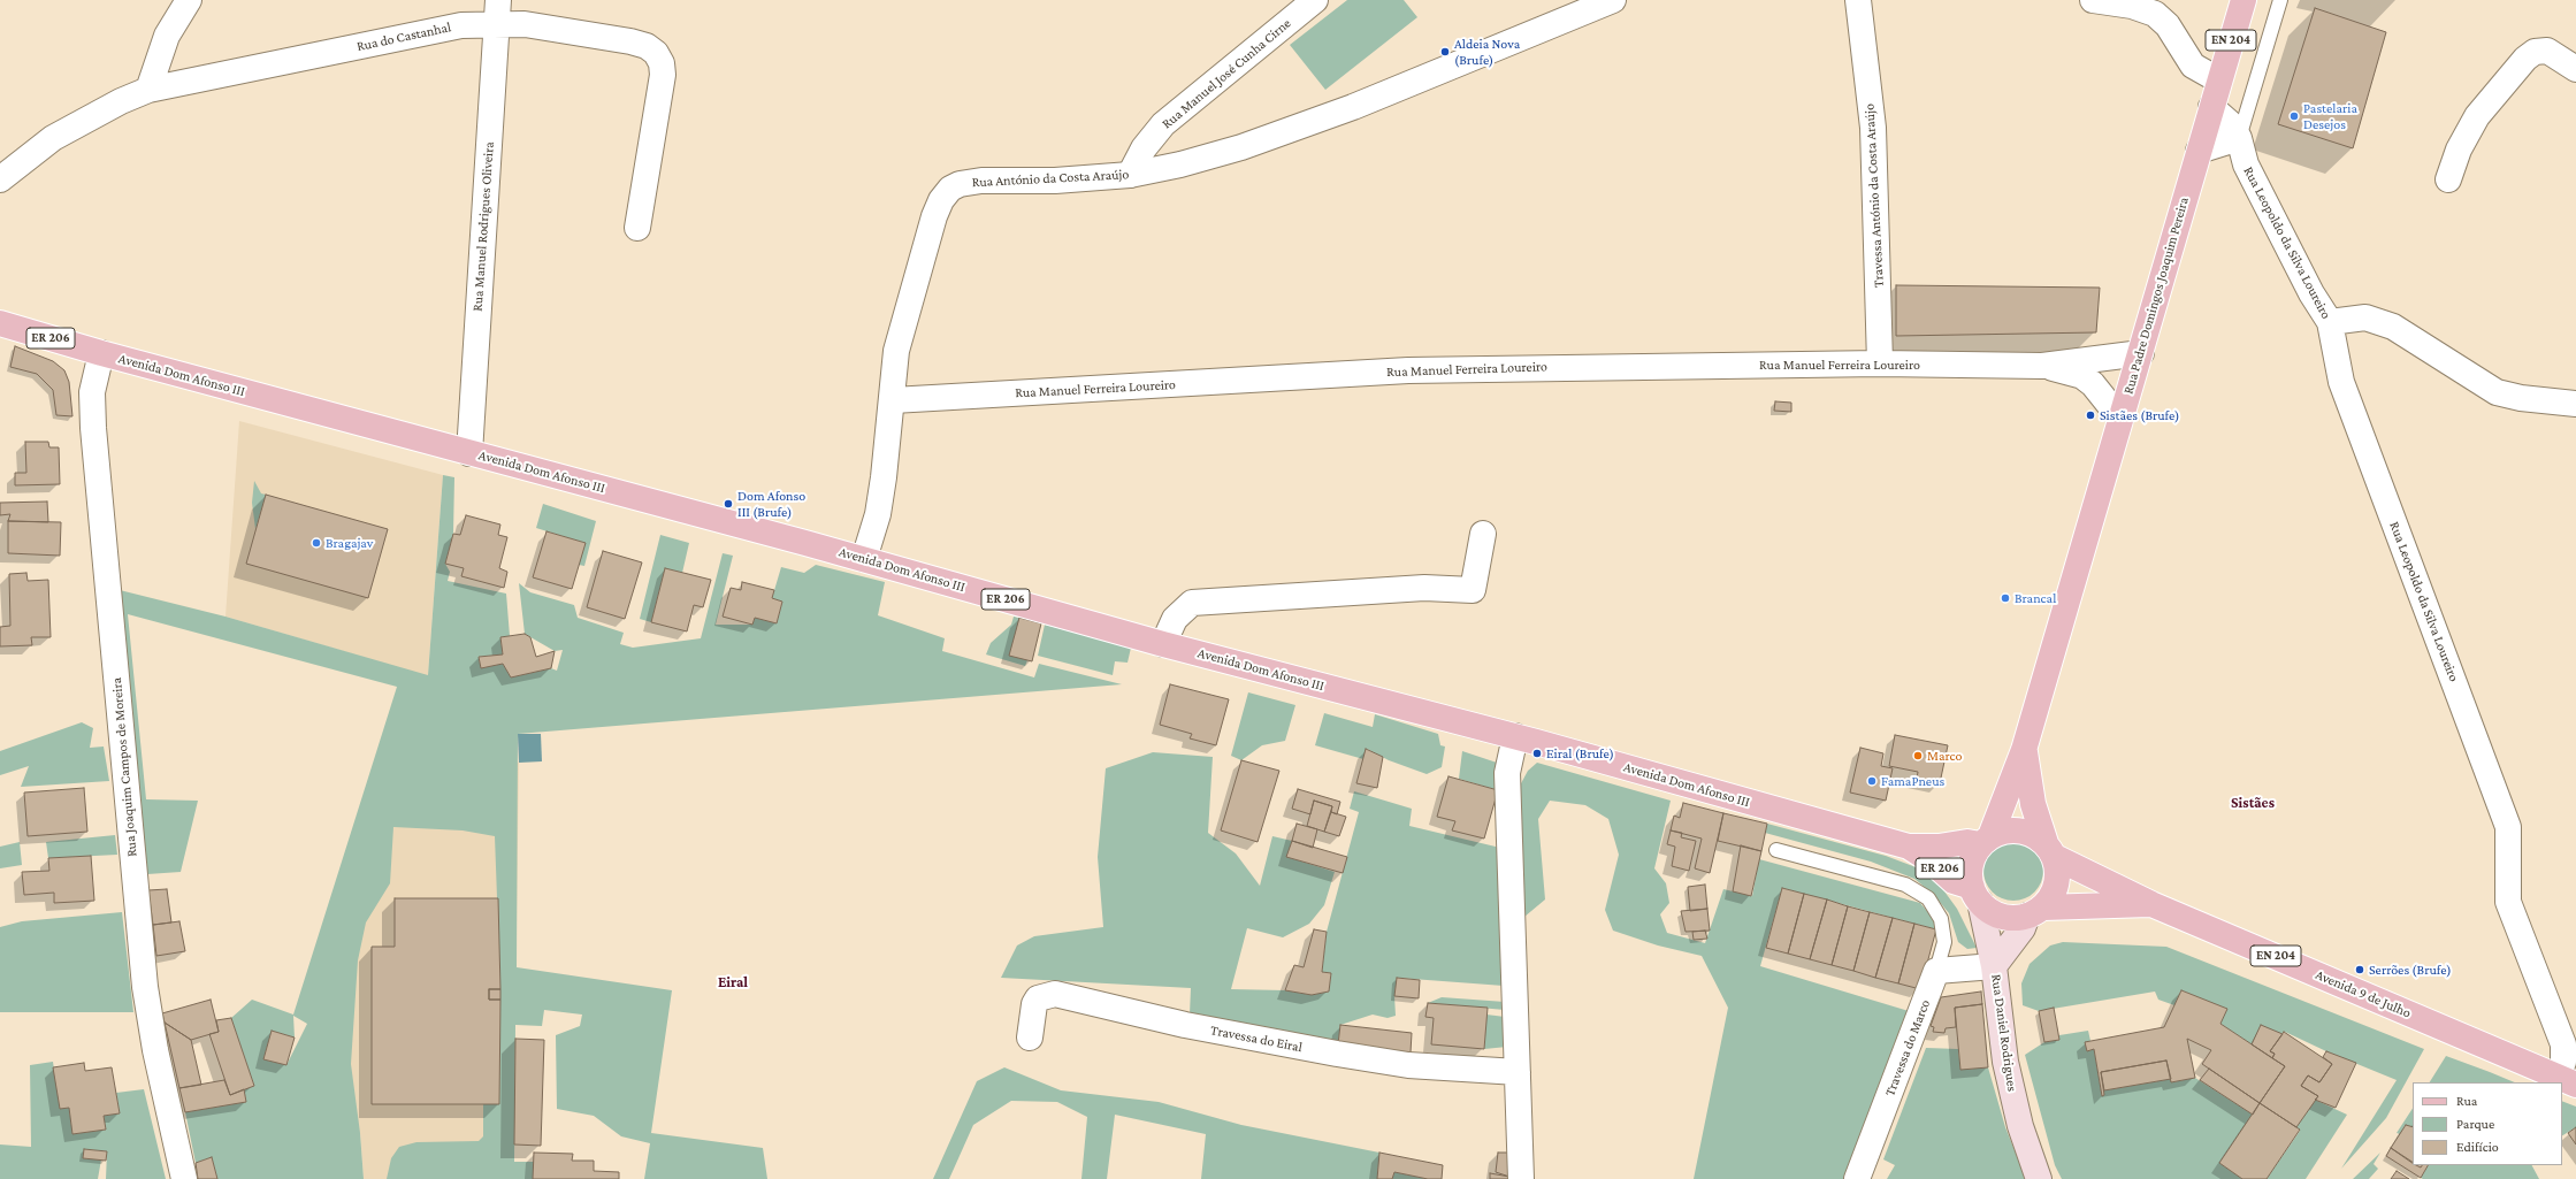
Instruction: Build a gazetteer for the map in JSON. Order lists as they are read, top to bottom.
{
  "streets": {
    "main road": [
      "EN 204",
      "Rua Padre Domingos Joaquim Pereira",
      "ER 206",
      "Avenida Dom Afonso III",
      "Avenida 9 de Julho",
      "Rua Daniel Rodrigues"
    ],
    "street": [
      "Rua do Castanhal",
      "Rua Manuel José Cunha Cirne",
      "Rua António da Costa Araújo",
      "Travessa António da Costa Araújo",
      "Rua Manuel Rodrigues Oliveira",
      "Rua Leopoldo da Silva Loureiro",
      "Rua Manuel Ferreira Loureiro",
      "Rua Joaquim Campos de Moreira",
      "Travessa do Eiral",
      "Travessa do Marco"
    ]
  },
  "crossings": [
    ["Rua do Castanhal", "Rua Manuel Rodrigues Oliveira"],
    ["EN 204", "Rua Padre Domingos Joaquim Pereira"],
    ["EN 204", "Avenida Dom Afonso III"],
    ["EN 204", "Avenida 9 de Julho"],
    ["EN 204", "Rua Daniel Rodrigues"],
    ["Rua Manuel José Cunha Cirne", "Rua António da Costa Araújo"],
    ["Rua António da Costa Araújo", "Rua Manuel Ferreira Loureiro"],
    ["Rua António da Costa Araújo", "Avenida Dom Afonso III"],
    ["Travessa António da Costa Araújo", "Rua Manuel Ferreira Loureiro"],
    ["Rua Manuel Rodrigues Oliveira", "Avenida Dom Afonso III"],
    ["Rua Leopoldo da Silva Loureiro", "Rua Padre Domingos Joaquim Pereira"],
    ["Rua Leopoldo da Silva Loureiro", "Avenida 9 de Julho"],
    ["Rua Padre Domingos Joaquim Pereira", "Rua Manuel Ferreira Loureiro"],
    ["Rua Padre Domingos Joaquim Pereira", "Avenida Dom Afonso III"],
    ["Rua Padre Domingos Joaquim Pereira", "Avenida 9 de Julho"],
    ["Rua Padre Domingos Joaquim Pereira", "Rua Daniel Rodrigues"],
    ["Avenida Dom Afonso III", "Rua Joaquim Campos de Moreira"],
    ["Avenida Dom Afonso III", "Avenida 9 de Julho"],
    ["Avenida Dom Afonso III", "Rua Daniel Rodrigues"],
    ["Avenida 9 de Julho", "Rua Daniel Rodrigues"]
  ],
  "districts": ["Sistães", "Eiral"],
  "places": [
    "Aldeia Nova (Brufe)",
    "Pastelaria Desejos",
    "Sistães (Brufe)",
    "Dom Afonso III (Brufe)",
    "Bragajav",
    "Brancal",
    "Eiral (Brufe)",
    "Marco",
    "FamaPneus",
    "Serrões (Brufe)"
  ],
  "legend": ["Rua", "Parque", "Edifício"]
}
